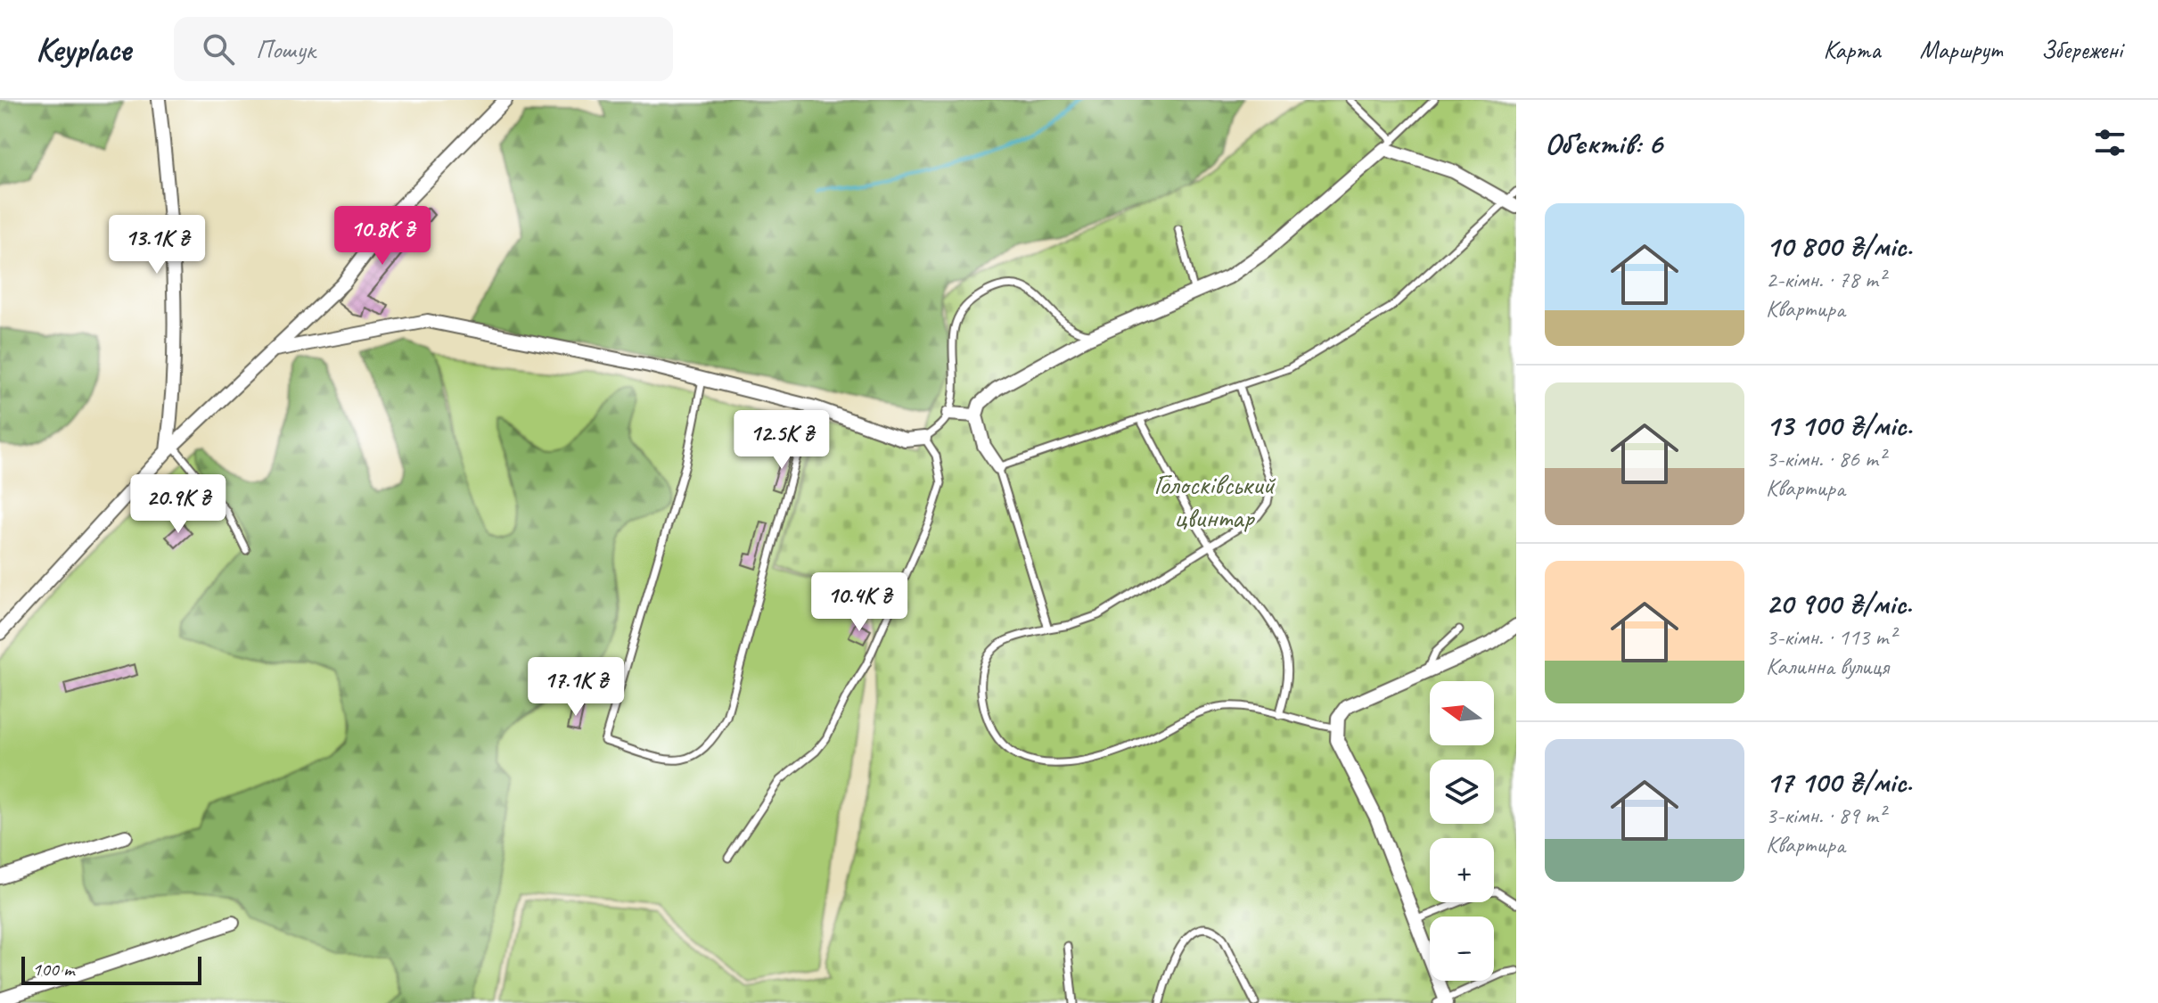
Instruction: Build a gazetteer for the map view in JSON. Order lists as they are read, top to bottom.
{
  "parks": ["Голосківський цвинтар"],
  "scale_bar": "100 m",
  "north": "left",
  "page": {
    "header": "Keyplace",
    "search": "Пошук",
    "nav": ["Карта", "Маршрут", "Збережені"],
    "heading": "Об’єктів: 6",
    "list": [
      {
        "name": "10 800 ₴/міс.",
        "note": "2-кімн. · 78 m² · Квартира"
      },
      {
        "name": "13 100 ₴/міс.",
        "note": "3-кімн. · 86 m² · Квартира"
      },
      {
        "name": "20 900 ₴/міс.",
        "note": "3-кімн. · 113 m² · Калинна вулиця"
      },
      {
        "name": "17 100 ₴/міс.",
        "note": "3-кімн. · 89 m² · Квартира"
      }
    ],
    "price": [
      "10.8K ₴",
      "13.1K ₴",
      "12.5K ₴",
      "20.9K ₴",
      "10.4K ₴",
      "17.1K ₴"
    ],
    "map_buttons": ["+", "−"],
    "scale": "100 m"
  }
}
